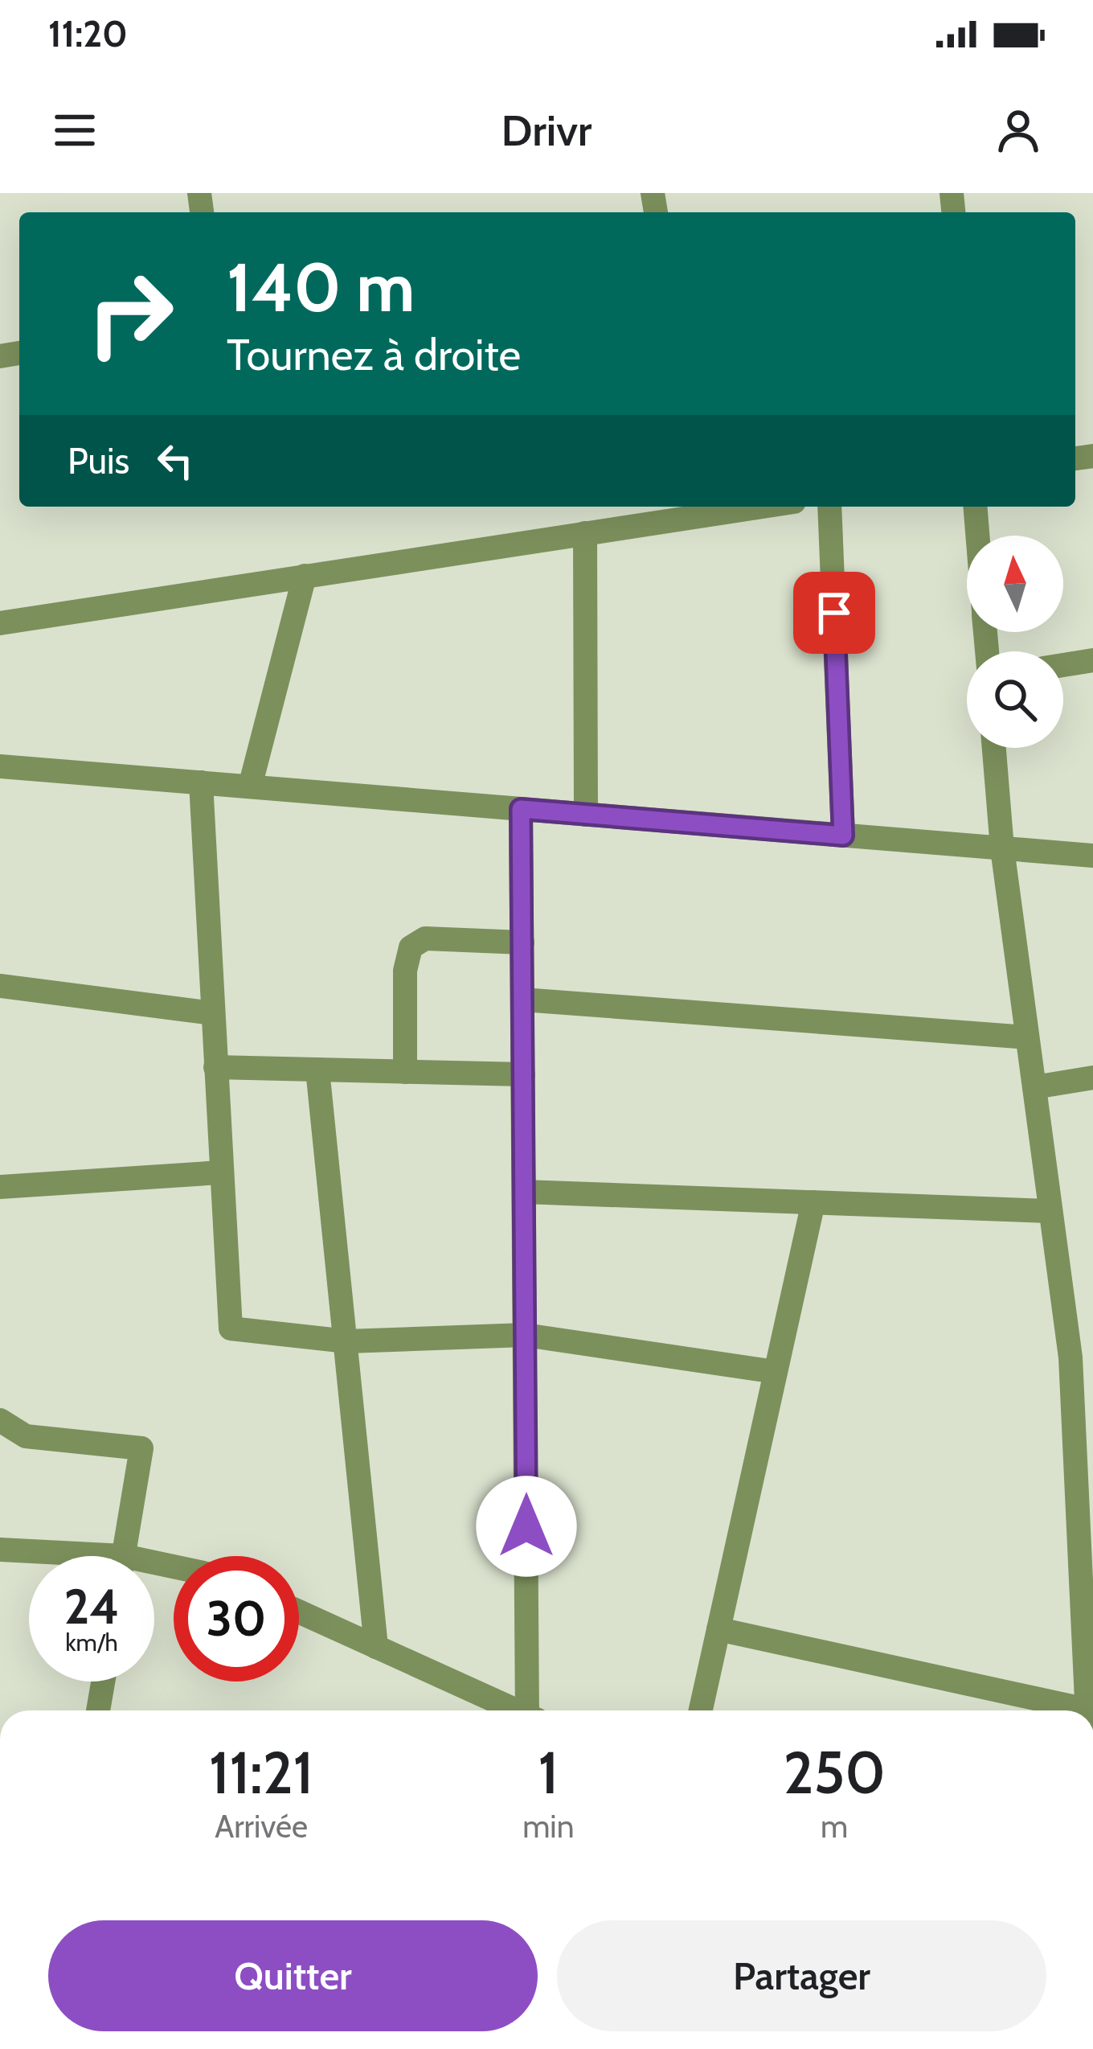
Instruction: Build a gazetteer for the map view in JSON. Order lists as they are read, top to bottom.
{
  "north": "top",
  "page": {
    "status": "11:20",
    "header": "Drivr",
    "turn": ["140 m", "Tournez à droite"],
    "then": "Puis",
    "speed": "24 km/h",
    "limit": "30",
    "eta": [
      "11:21",
      "Arrivée",
      "1",
      "min",
      "250",
      "m"
    ],
    "buttons": ["Quitter", "Partager"]
  }
}
